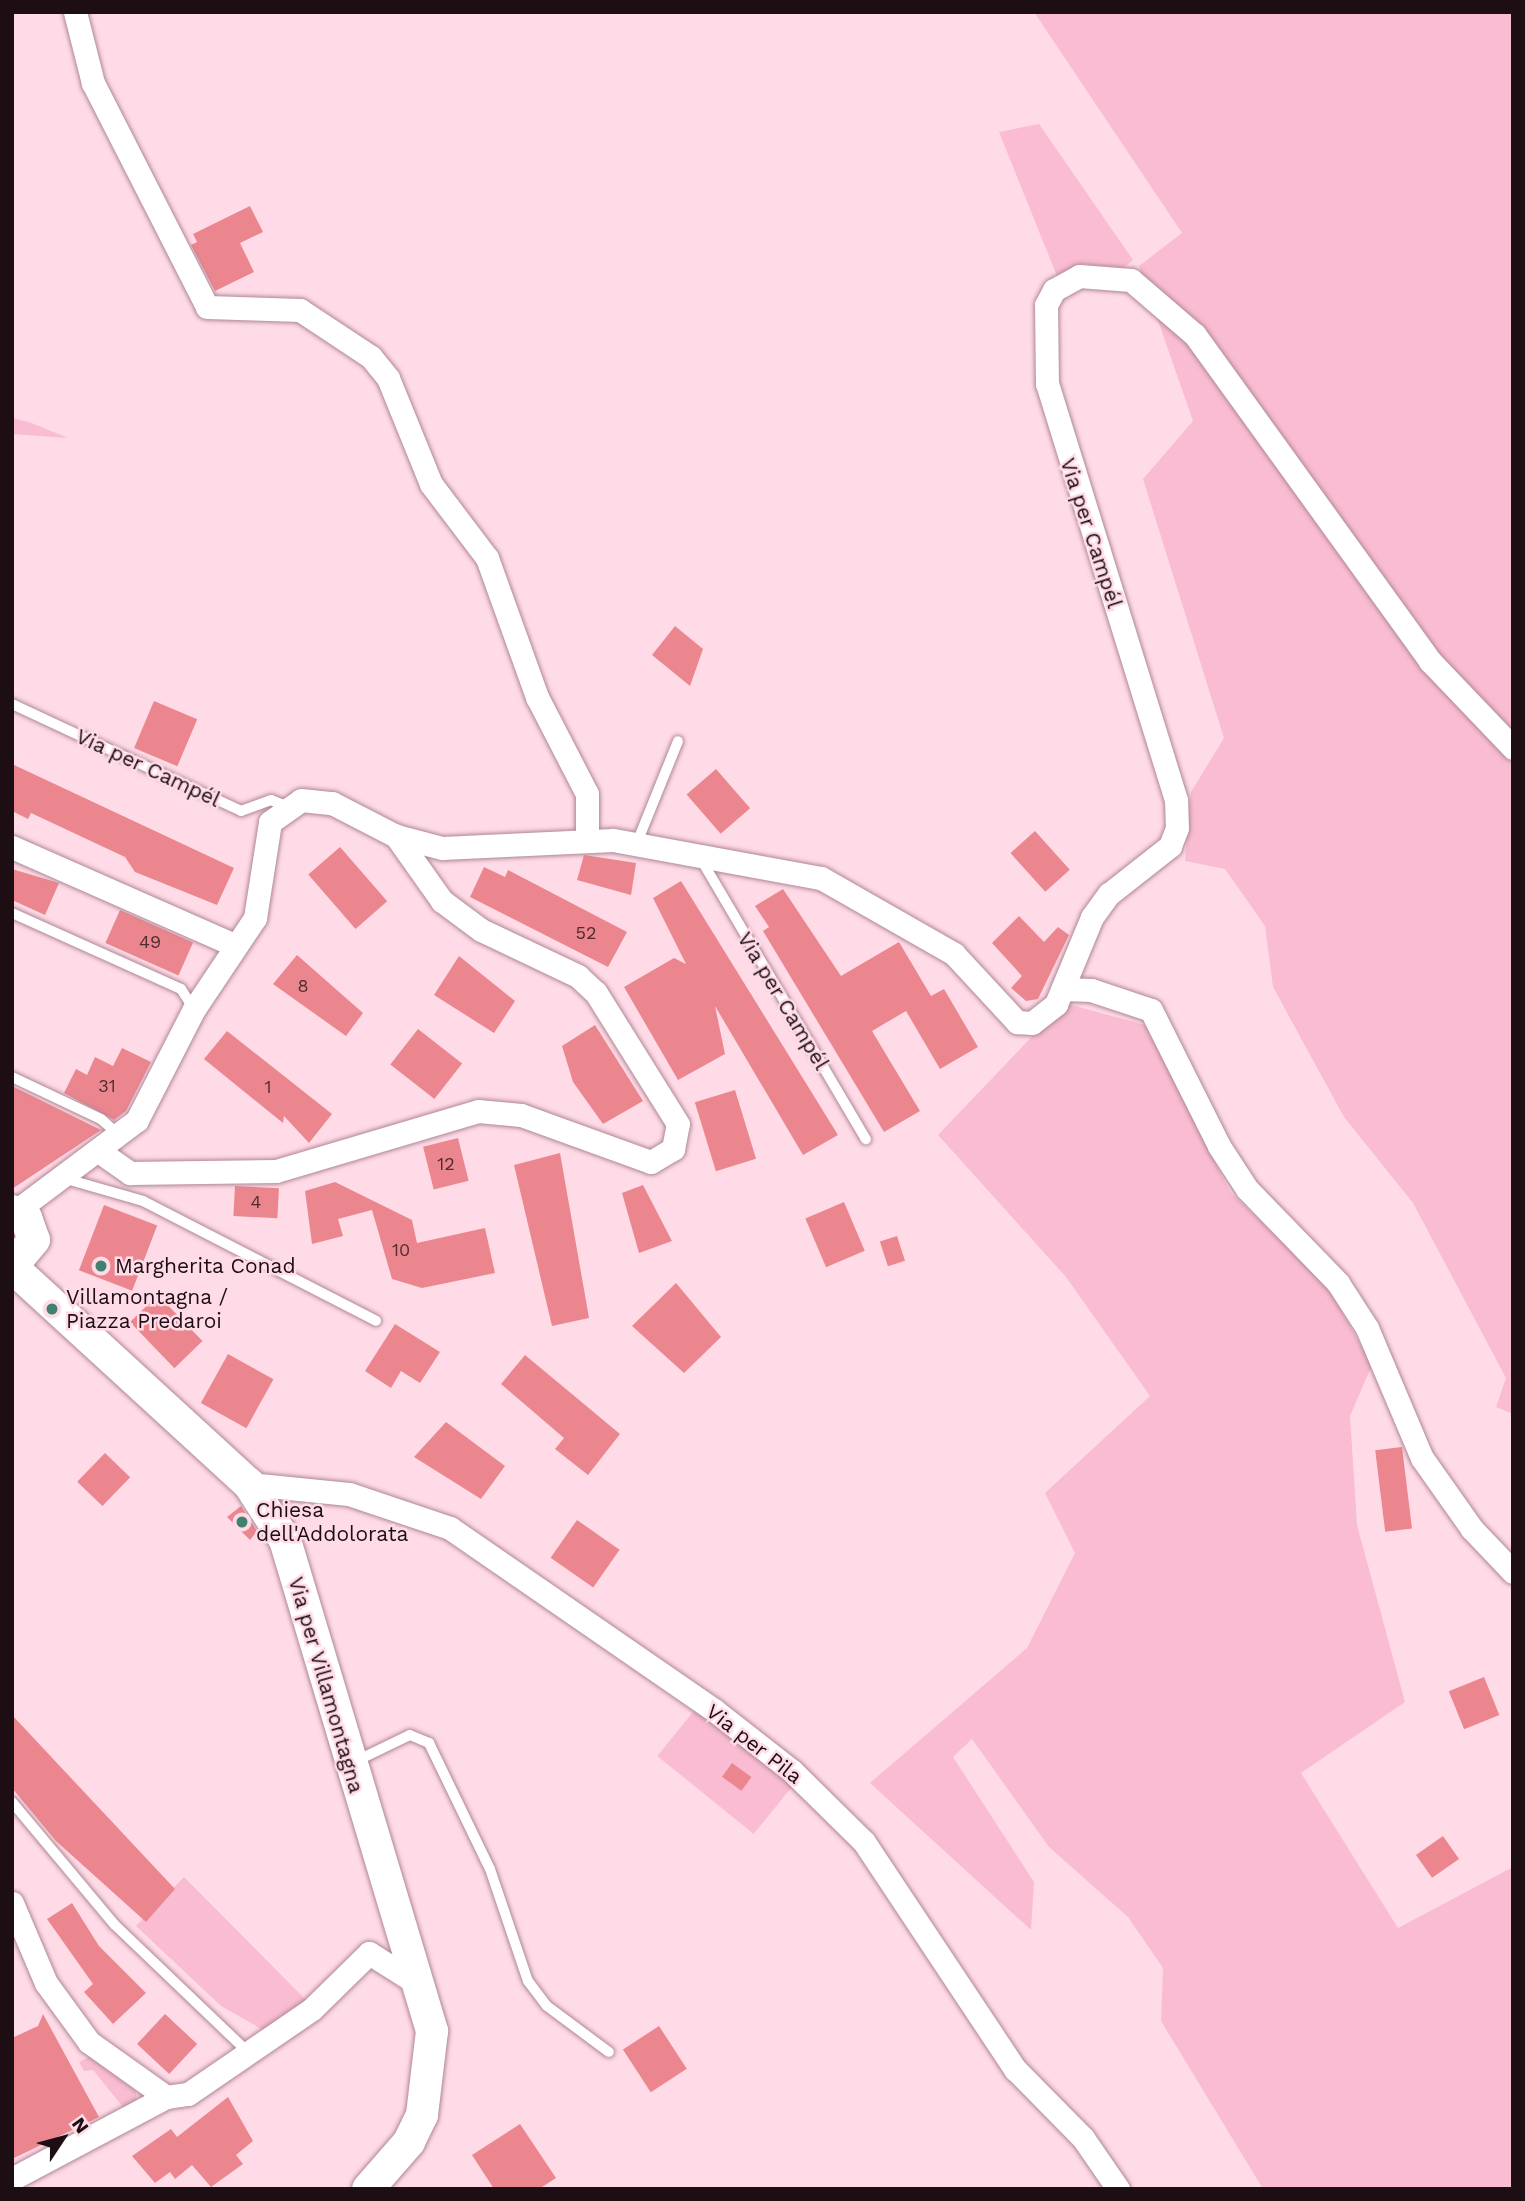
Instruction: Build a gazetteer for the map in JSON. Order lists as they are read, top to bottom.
{
  "streets": {
    "street": ["Via per Campél", "Via per Villamontagna", "Via per Pila"]
  },
  "crossings": [
    ["Via per Villamontagna", "Via per Pila"]
  ],
  "places": ["Margherita Conad", "Villamontagna / Piazza Predaroi", "Chiesa dell'Addolorata"],
  "house_numbers": [
    "52",
    "49",
    "8",
    "31",
    "1",
    "12",
    "4",
    "10"
  ],
  "north": "top right"
}
